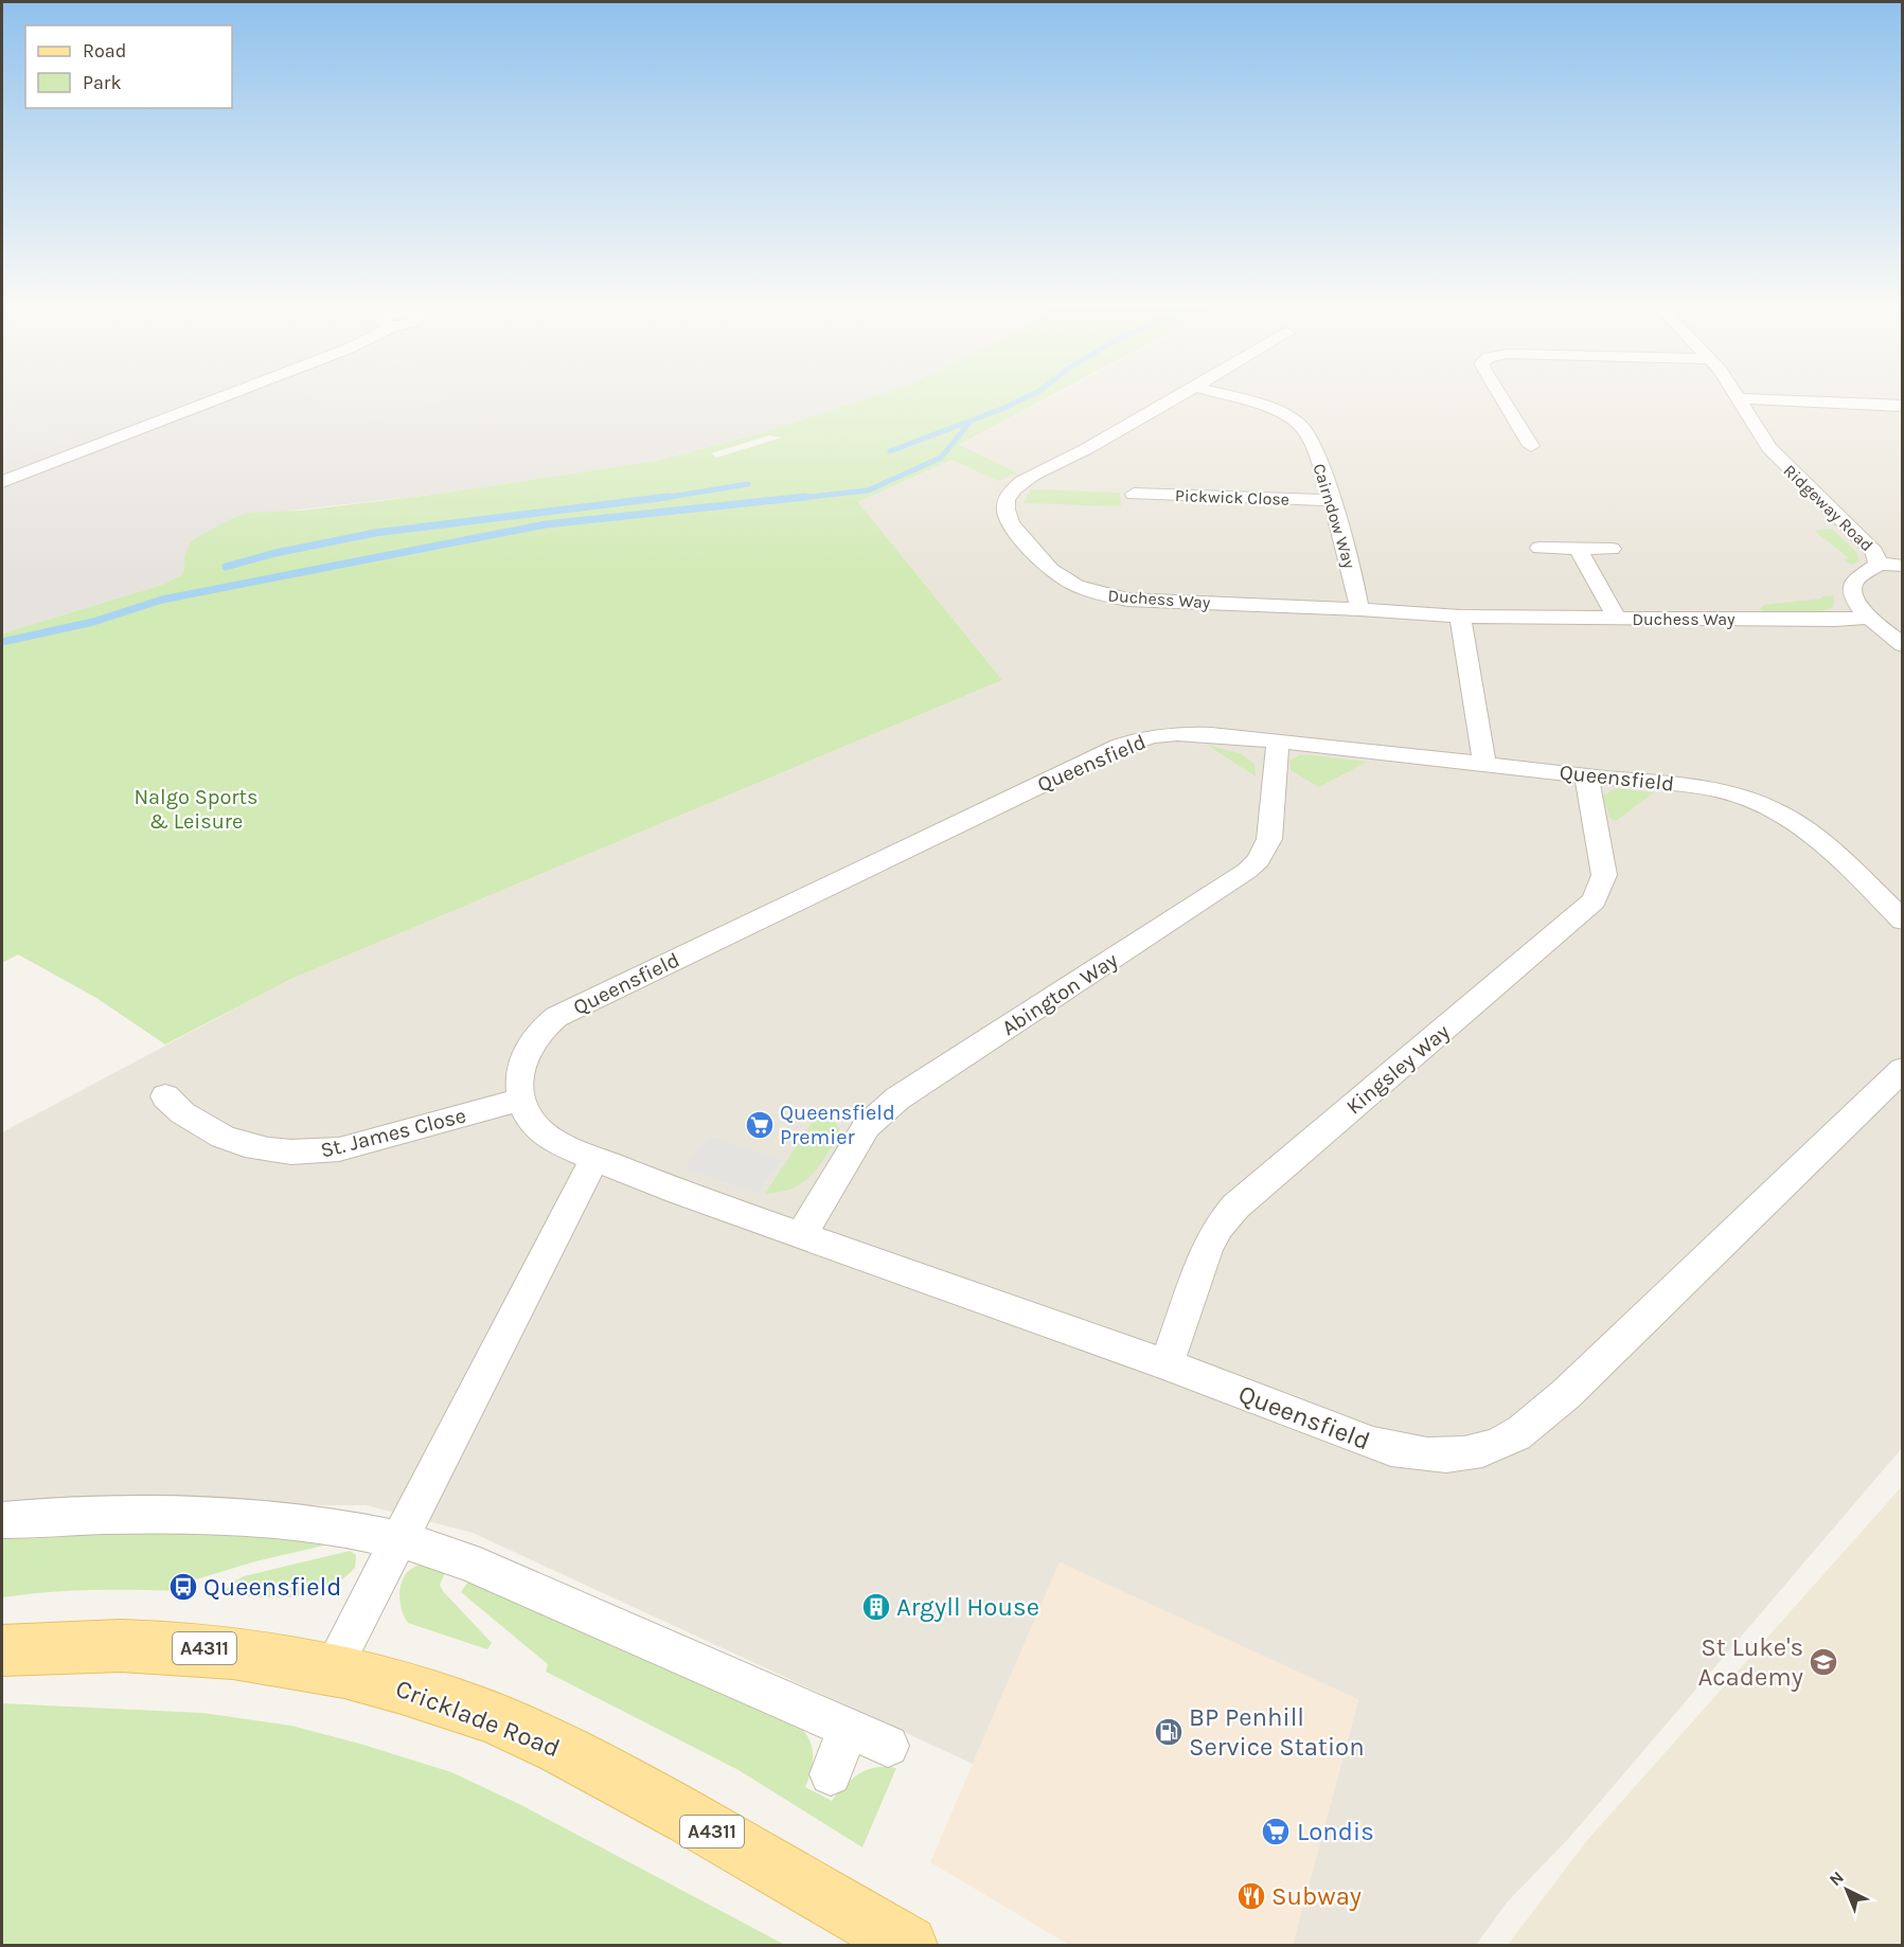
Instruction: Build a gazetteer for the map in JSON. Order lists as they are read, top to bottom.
{
  "streets": {
    "main road": ["A4311", "Cricklade Road"],
    "street": [
      "Pickwick Close",
      "Ridgeway Road",
      "Cairndow Way",
      "Duchess Way",
      "Queensfield",
      "Abington Way",
      "Kingsley Way",
      "St. James Close"
    ]
  },
  "crossings": [
    ["Pickwick Close", "Cairndow Way"],
    ["Cairndow Way", "Duchess Way"],
    ["Queensfield", "Abington Way"],
    ["Queensfield", "Kingsley Way"],
    ["Queensfield", "St. James Close"]
  ],
  "parks": ["Nalgo Sports & Leisure"],
  "places": {
    "supermarket": ["Queensfield Premier", "Londis"],
    "bus stop": ["Queensfield"],
    "building": ["Argyll House"],
    "school or university": ["St Luke's Academy"],
    "fuel station": ["BP Penhill Service Station"],
    "restaurant": ["Subway"]
  },
  "legend": ["Road", "Park"],
  "north": "top left"
}
